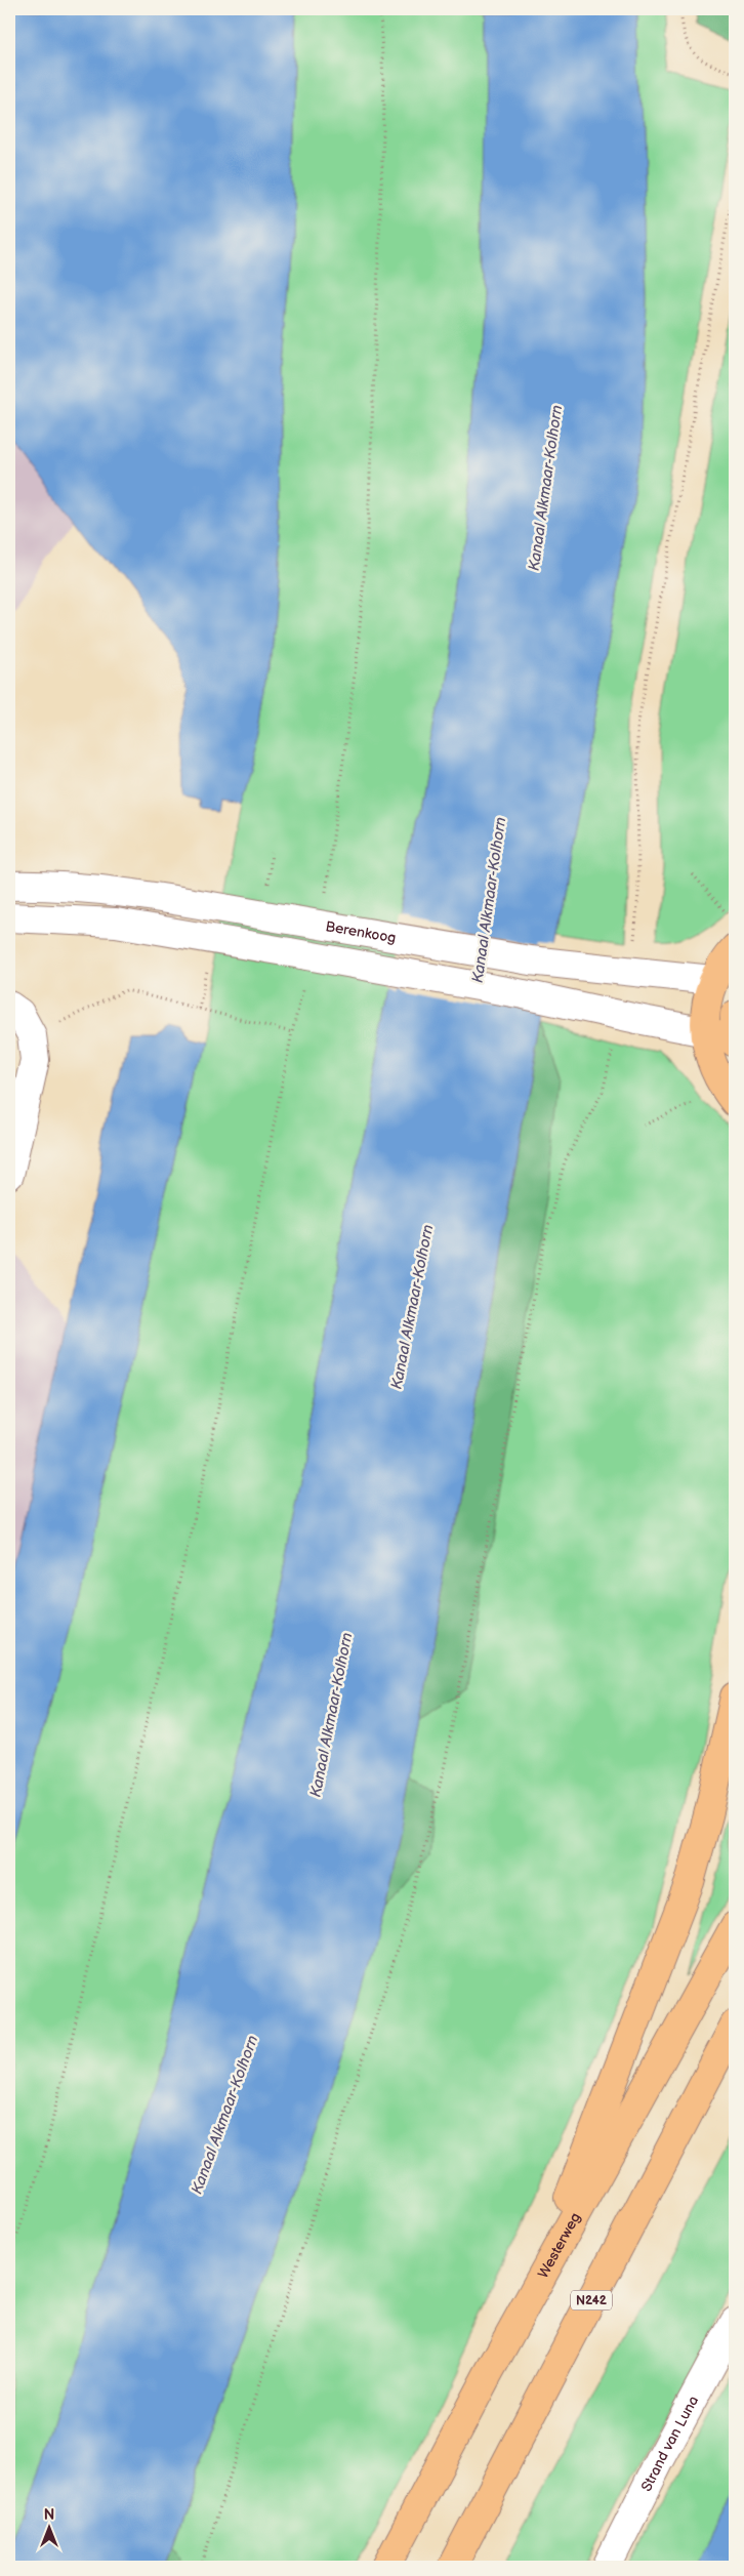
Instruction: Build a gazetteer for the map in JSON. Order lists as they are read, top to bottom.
{
  "streets": {
    "main road": ["Westerweg", "N242"],
    "street": ["Berenkoog", "Strand van Luna"]
  },
  "water": ["Kanaal Alkmaar-Kolhorn"],
  "north": "top"
}
